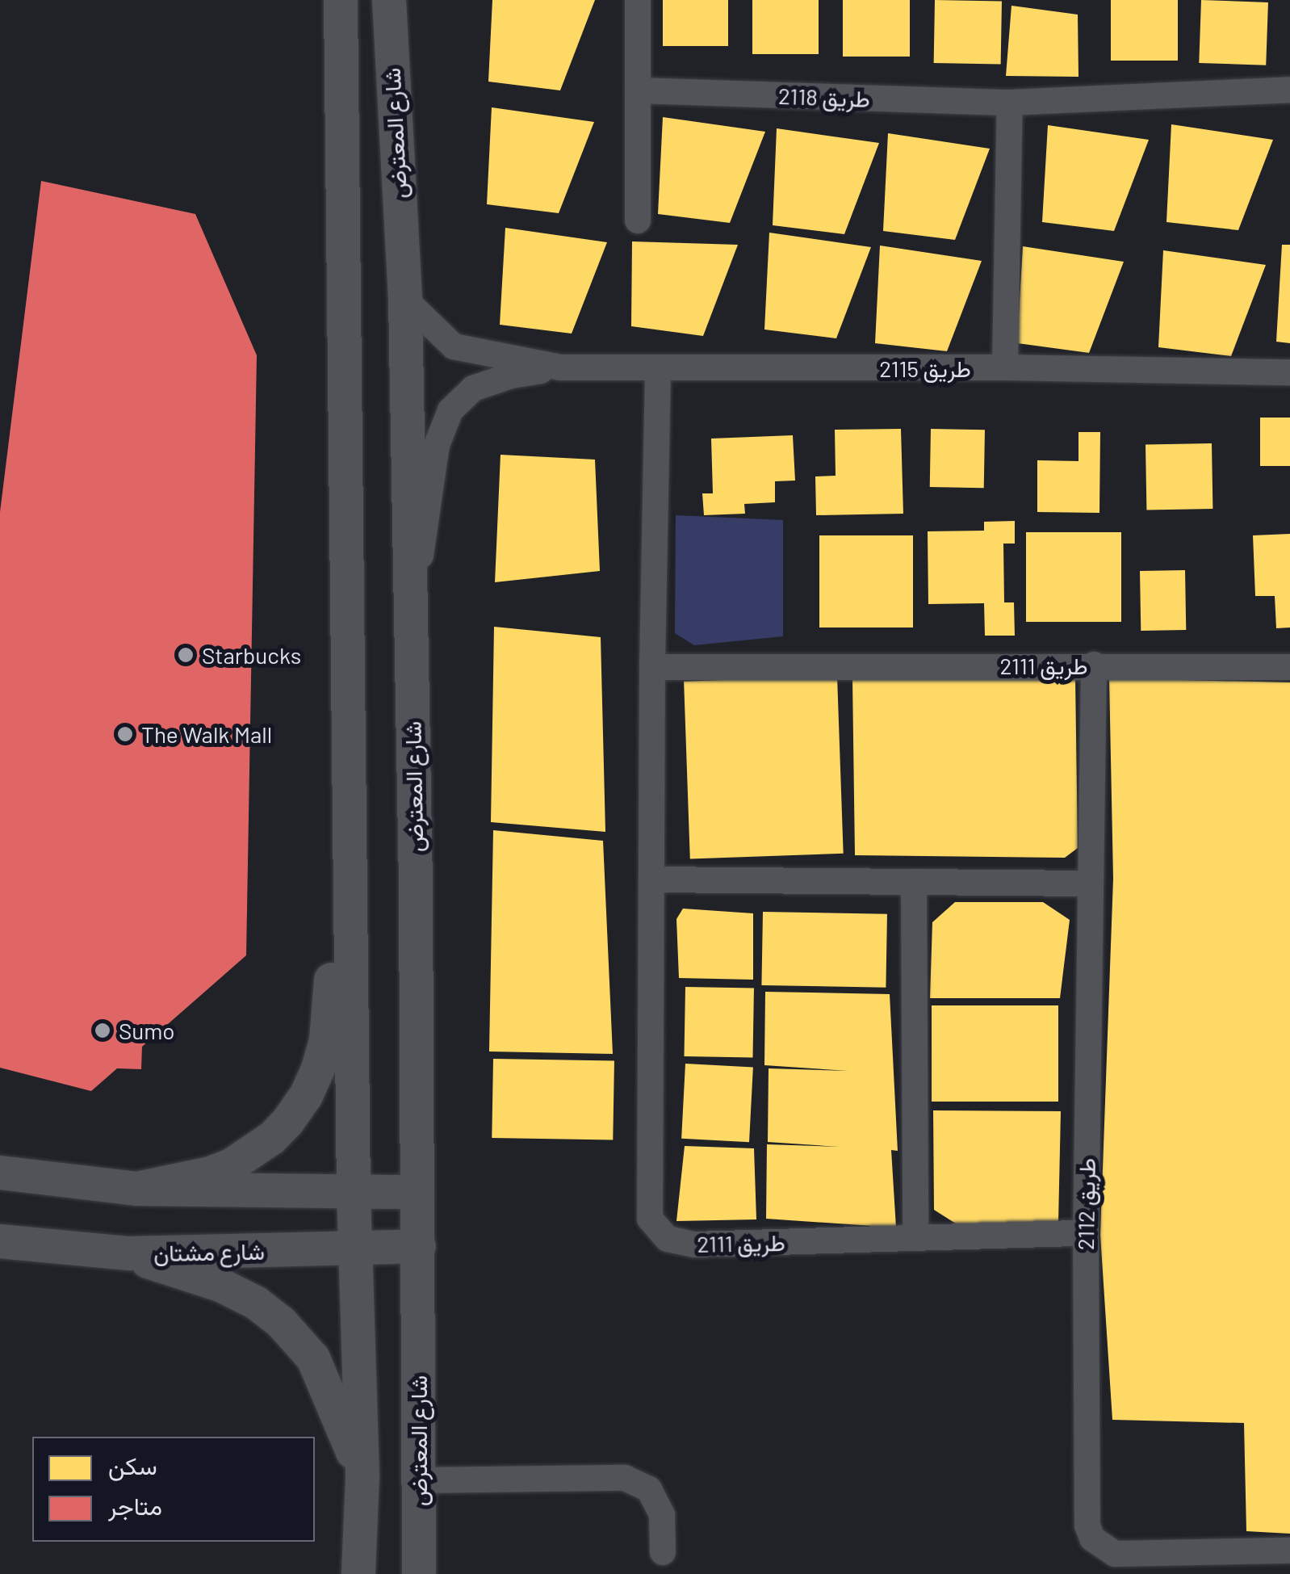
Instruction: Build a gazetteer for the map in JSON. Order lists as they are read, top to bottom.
{
  "streets": {
    "street": [
      "طريق 2118",
      "شارع المعترض",
      "طريق 2115",
      "طريق 2111",
      "طريق 2112",
      "شارع مشتان"
    ]
  },
  "crossings": [
    ["شارع المعترض", "طريق 2115"],
    ["شارع المعترض", "شارع مشتان"],
    ["طريق 2115", "طريق 2111"],
    ["طريق 2111", "طريق 2112"]
  ],
  "places": ["Starbucks", "The Walk Mall", "Sumo"],
  "legend": ["سكن", "متاجر"]
}
